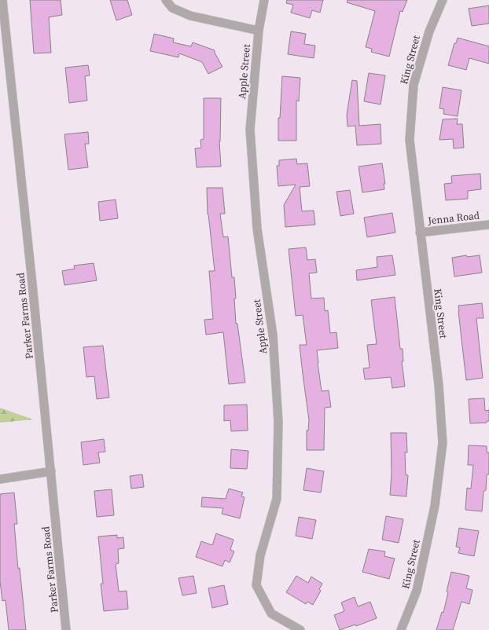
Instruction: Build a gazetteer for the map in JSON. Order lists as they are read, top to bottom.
{
  "streets": {
    "street": [
      "King Street",
      "Apple Street",
      "Jenna Road",
      "Parker Farms Road"
    ]
  },
  "crossings": [
    ["King Street", "Jenna Road"]
  ]
}
